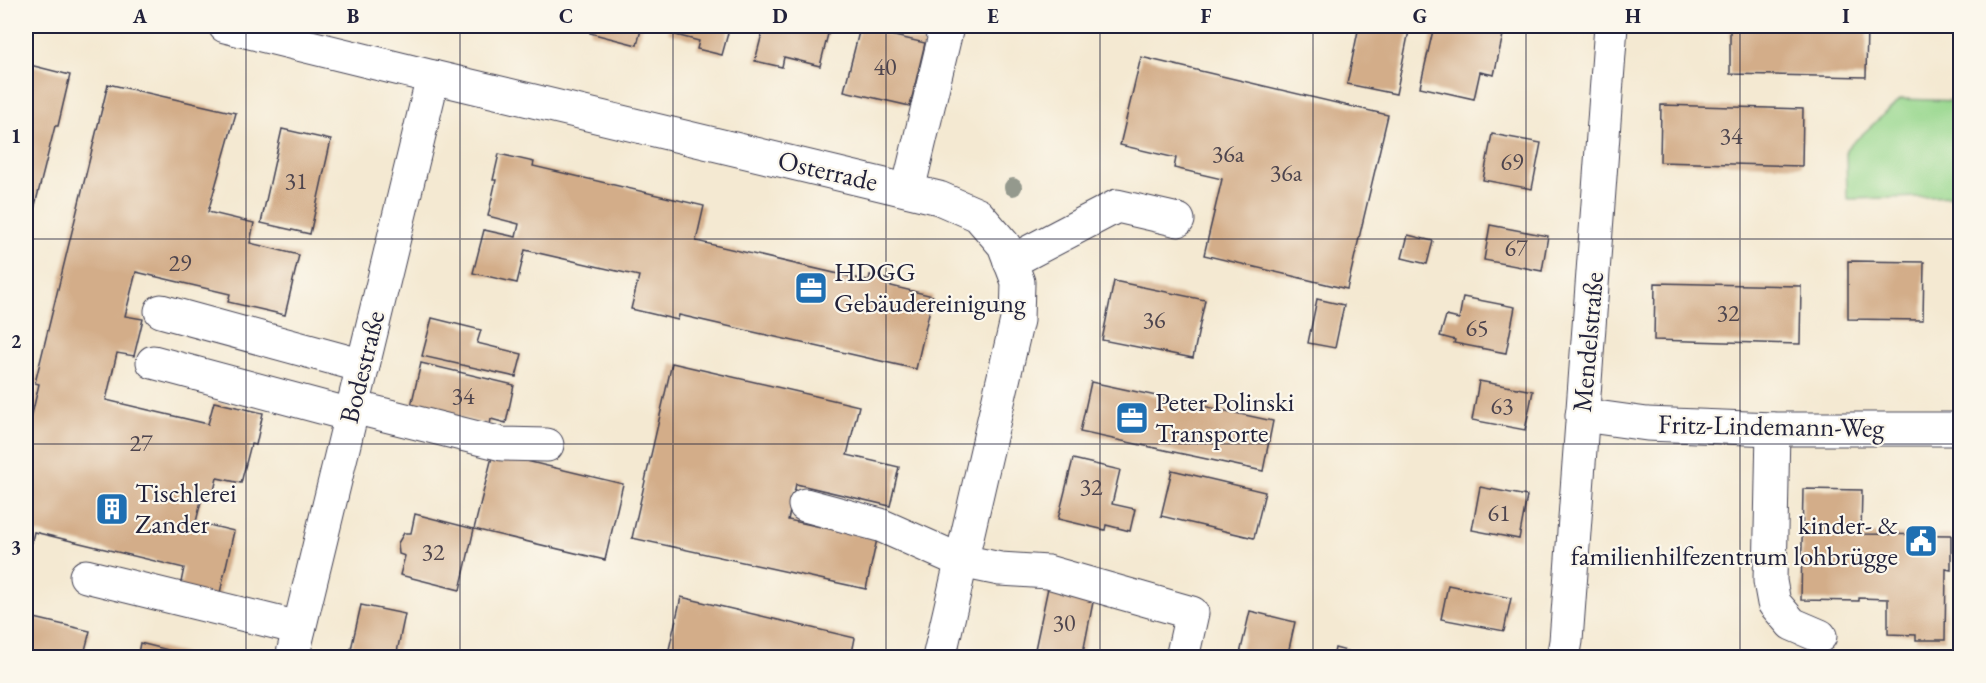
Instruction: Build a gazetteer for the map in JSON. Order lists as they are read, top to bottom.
{
  "streets": {
    "street": [
      "Osterrade",
      "Mendelstraße",
      "Bodestraße",
      "Fritz-Lindemann-Weg"
    ]
  },
  "crossings": [
    ["Osterrade", "Bodestraße"],
    ["Mendelstraße", "Fritz-Lindemann-Weg"]
  ],
  "places": {
    "office": ["HDGG Gebäudereinigung", "Peter Polinski Transporte"],
    "building": ["Tischlerei Zander"],
    "public building": ["kinder- & familienhilfezentrum lohbrügge"]
  },
  "house_numbers": [
    "40",
    "34",
    "36a",
    "69",
    "36a",
    "31",
    "67",
    "29",
    "32",
    "36",
    "65",
    "34",
    "63",
    "27",
    "32",
    "61",
    "32",
    "30"
  ],
  "grid": {
    "columns": [
      "A",
      "B",
      "C",
      "D",
      "E",
      "F",
      "G",
      "H",
      "I"
    ],
    "rows": ["1", "2", "3"]
  }
}
